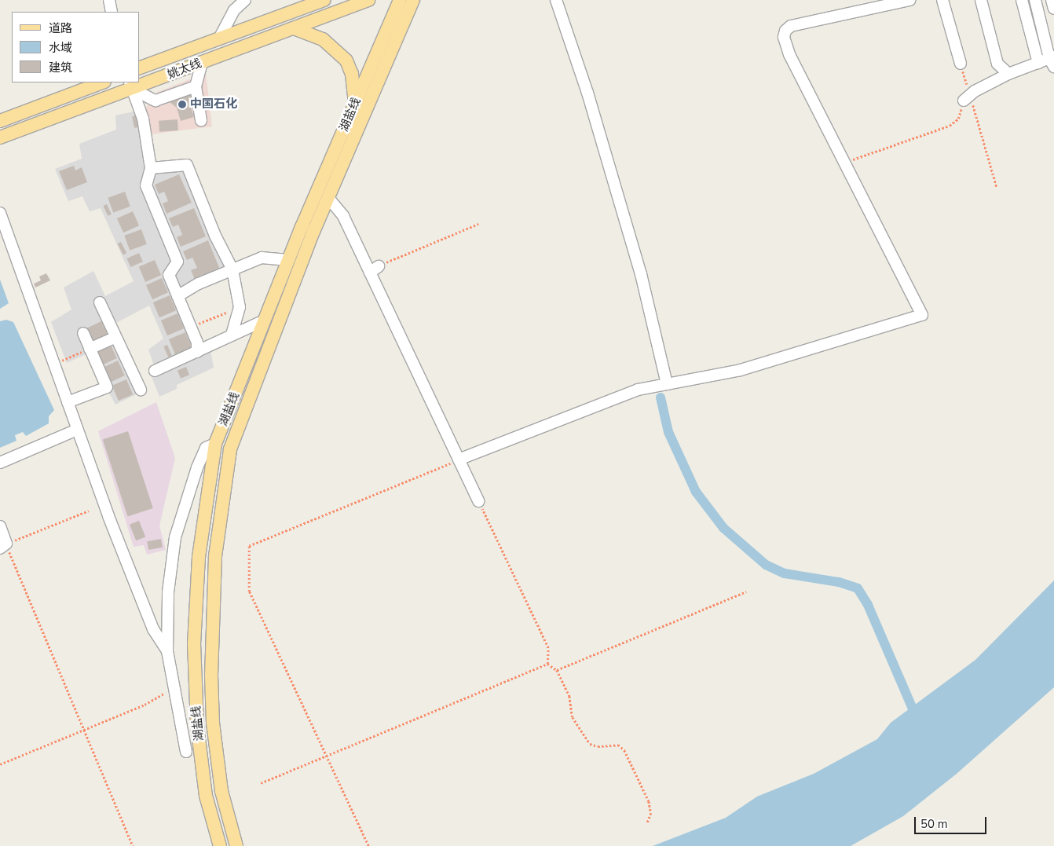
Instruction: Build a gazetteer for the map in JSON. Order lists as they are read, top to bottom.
{
  "streets": {
    "main road": ["姚太线", "湖盐线"]
  },
  "places": ["中国石化"],
  "legend": ["道路", "水域", "建筑"],
  "scale_bar": "50 m"
}
